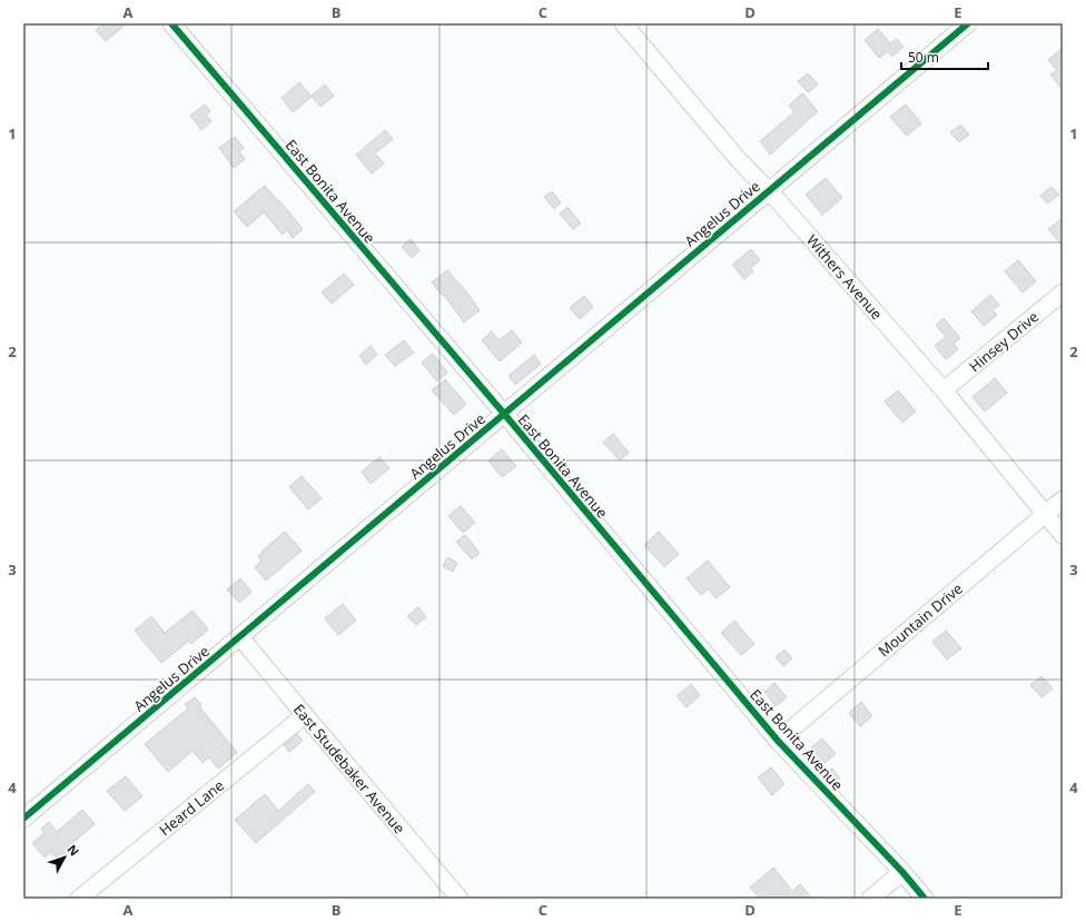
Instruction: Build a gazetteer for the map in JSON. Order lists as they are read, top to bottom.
{
  "streets": {
    "street": [
      "East Bonita Avenue",
      "Angelus Drive",
      "Withers Avenue",
      "Hinsey Drive",
      "Mountain Drive",
      "East Studebaker Avenue",
      "Heard Lane"
    ]
  },
  "crossings": [
    ["East Bonita Avenue", "Angelus Drive"],
    ["East Bonita Avenue", "Mountain Drive"],
    ["Angelus Drive", "Withers Avenue"],
    ["Angelus Drive", "East Studebaker Avenue"],
    ["Withers Avenue", "Hinsey Drive"],
    ["Withers Avenue", "Mountain Drive"],
    ["East Studebaker Avenue", "Heard Lane"]
  ],
  "scale_bar": "50 m",
  "north": "top right",
  "grid": {
    "columns": [
      "A",
      "B",
      "C",
      "D",
      "E"
    ],
    "rows": [
      "1",
      "2",
      "3",
      "4"
    ]
  }
}
